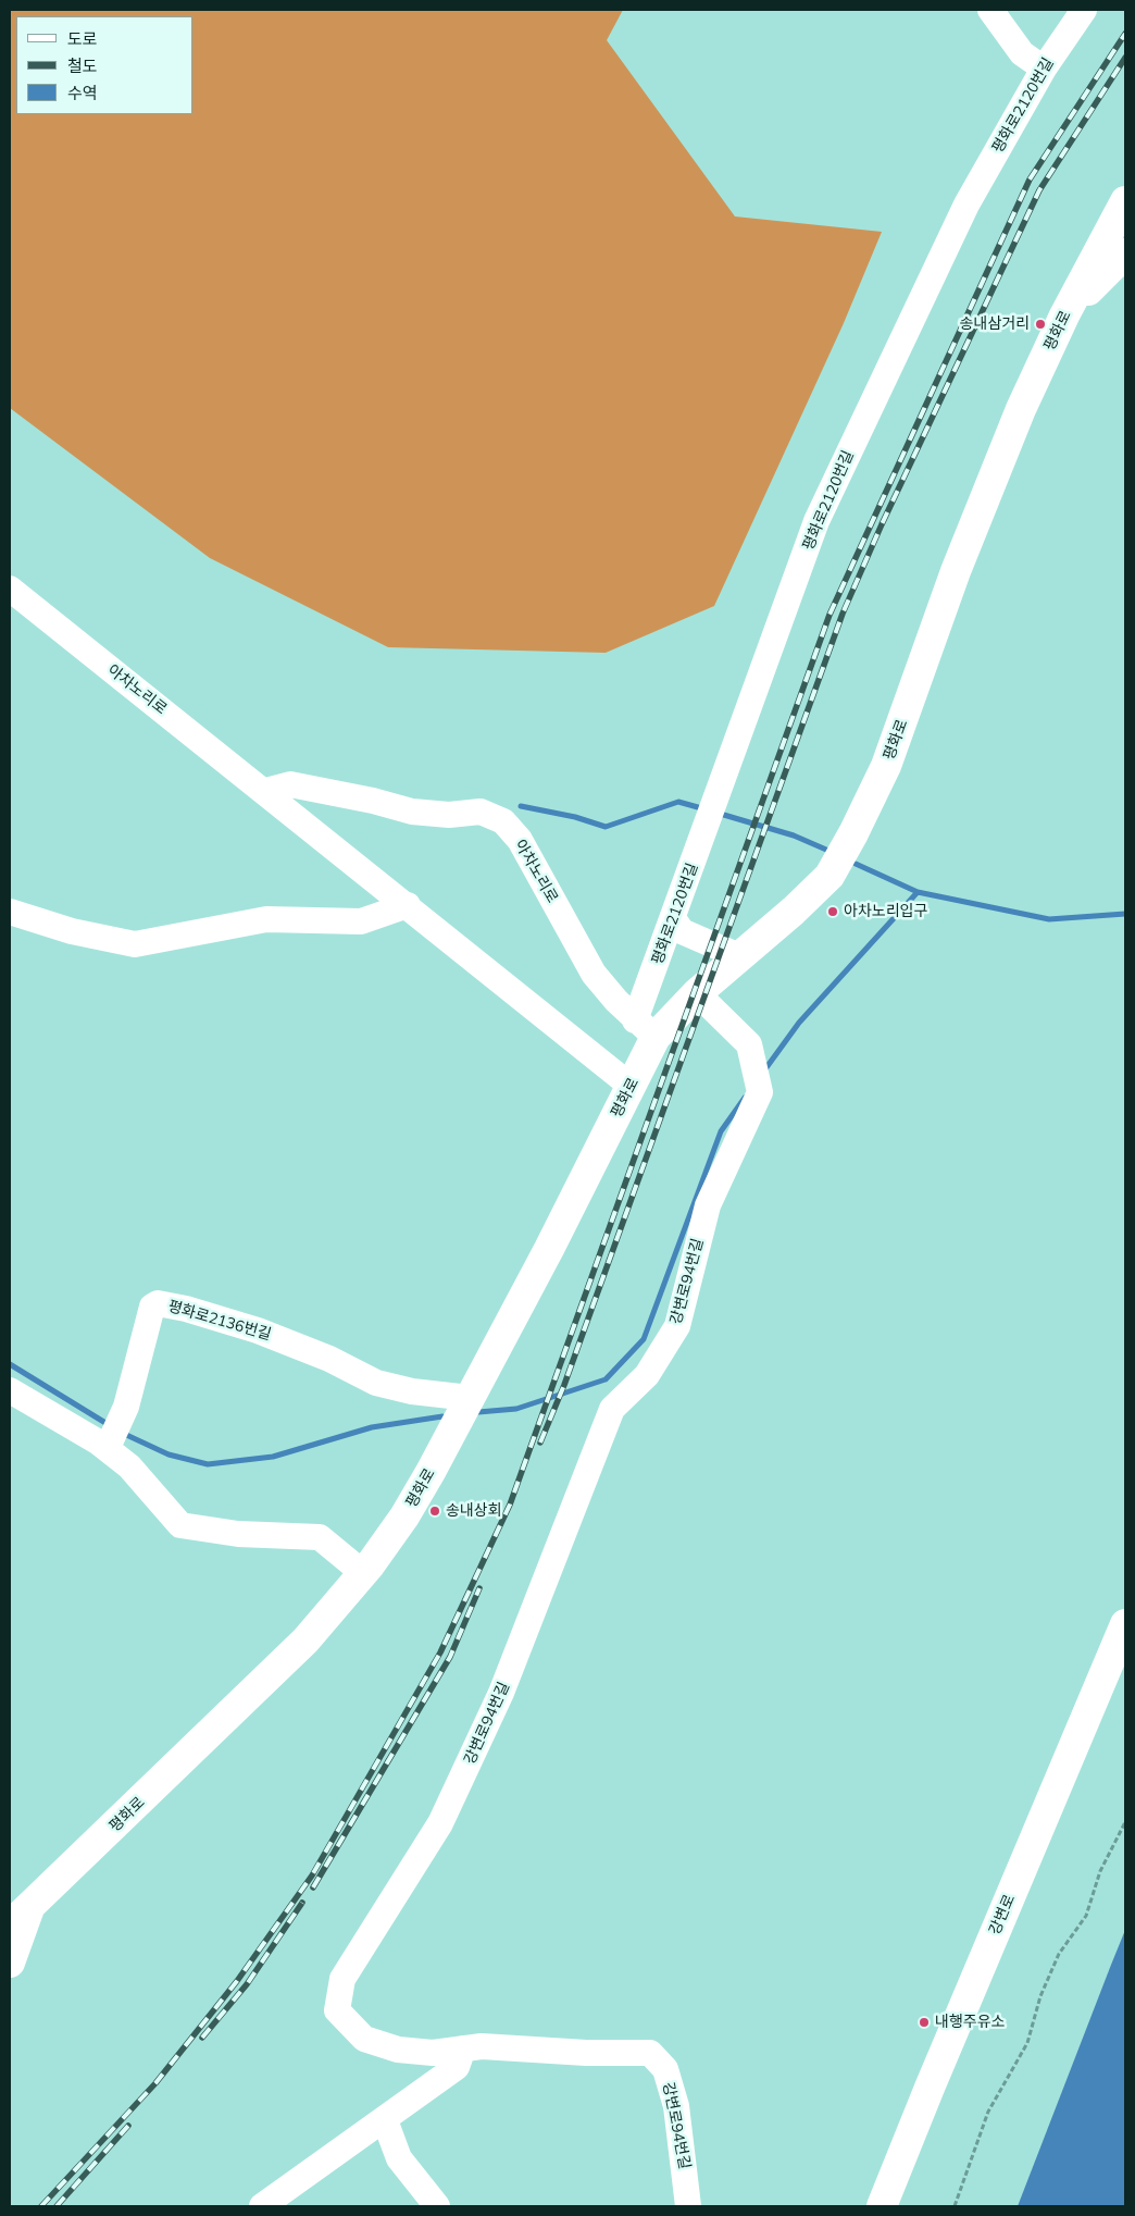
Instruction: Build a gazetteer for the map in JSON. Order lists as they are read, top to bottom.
{
  "streets": {
    "main road": ["평화로", "강변로"],
    "street": [
      "평화로2120번길",
      "아차노리로",
      "강변로94번길",
      "평화로2136번길"
    ]
  },
  "crossings": [
    ["평화로2120번길", "평화로"],
    ["평화로2120번길", "아차노리로"],
    ["평화로", "아차노리로"],
    ["평화로", "강변로94번길"],
    ["평화로", "평화로2136번길"]
  ],
  "places": [
    "송내삼거리",
    "아차노리입구",
    "송내상회",
    "내행주유소"
  ],
  "legend": ["도로", "철도", "수역"]
}
